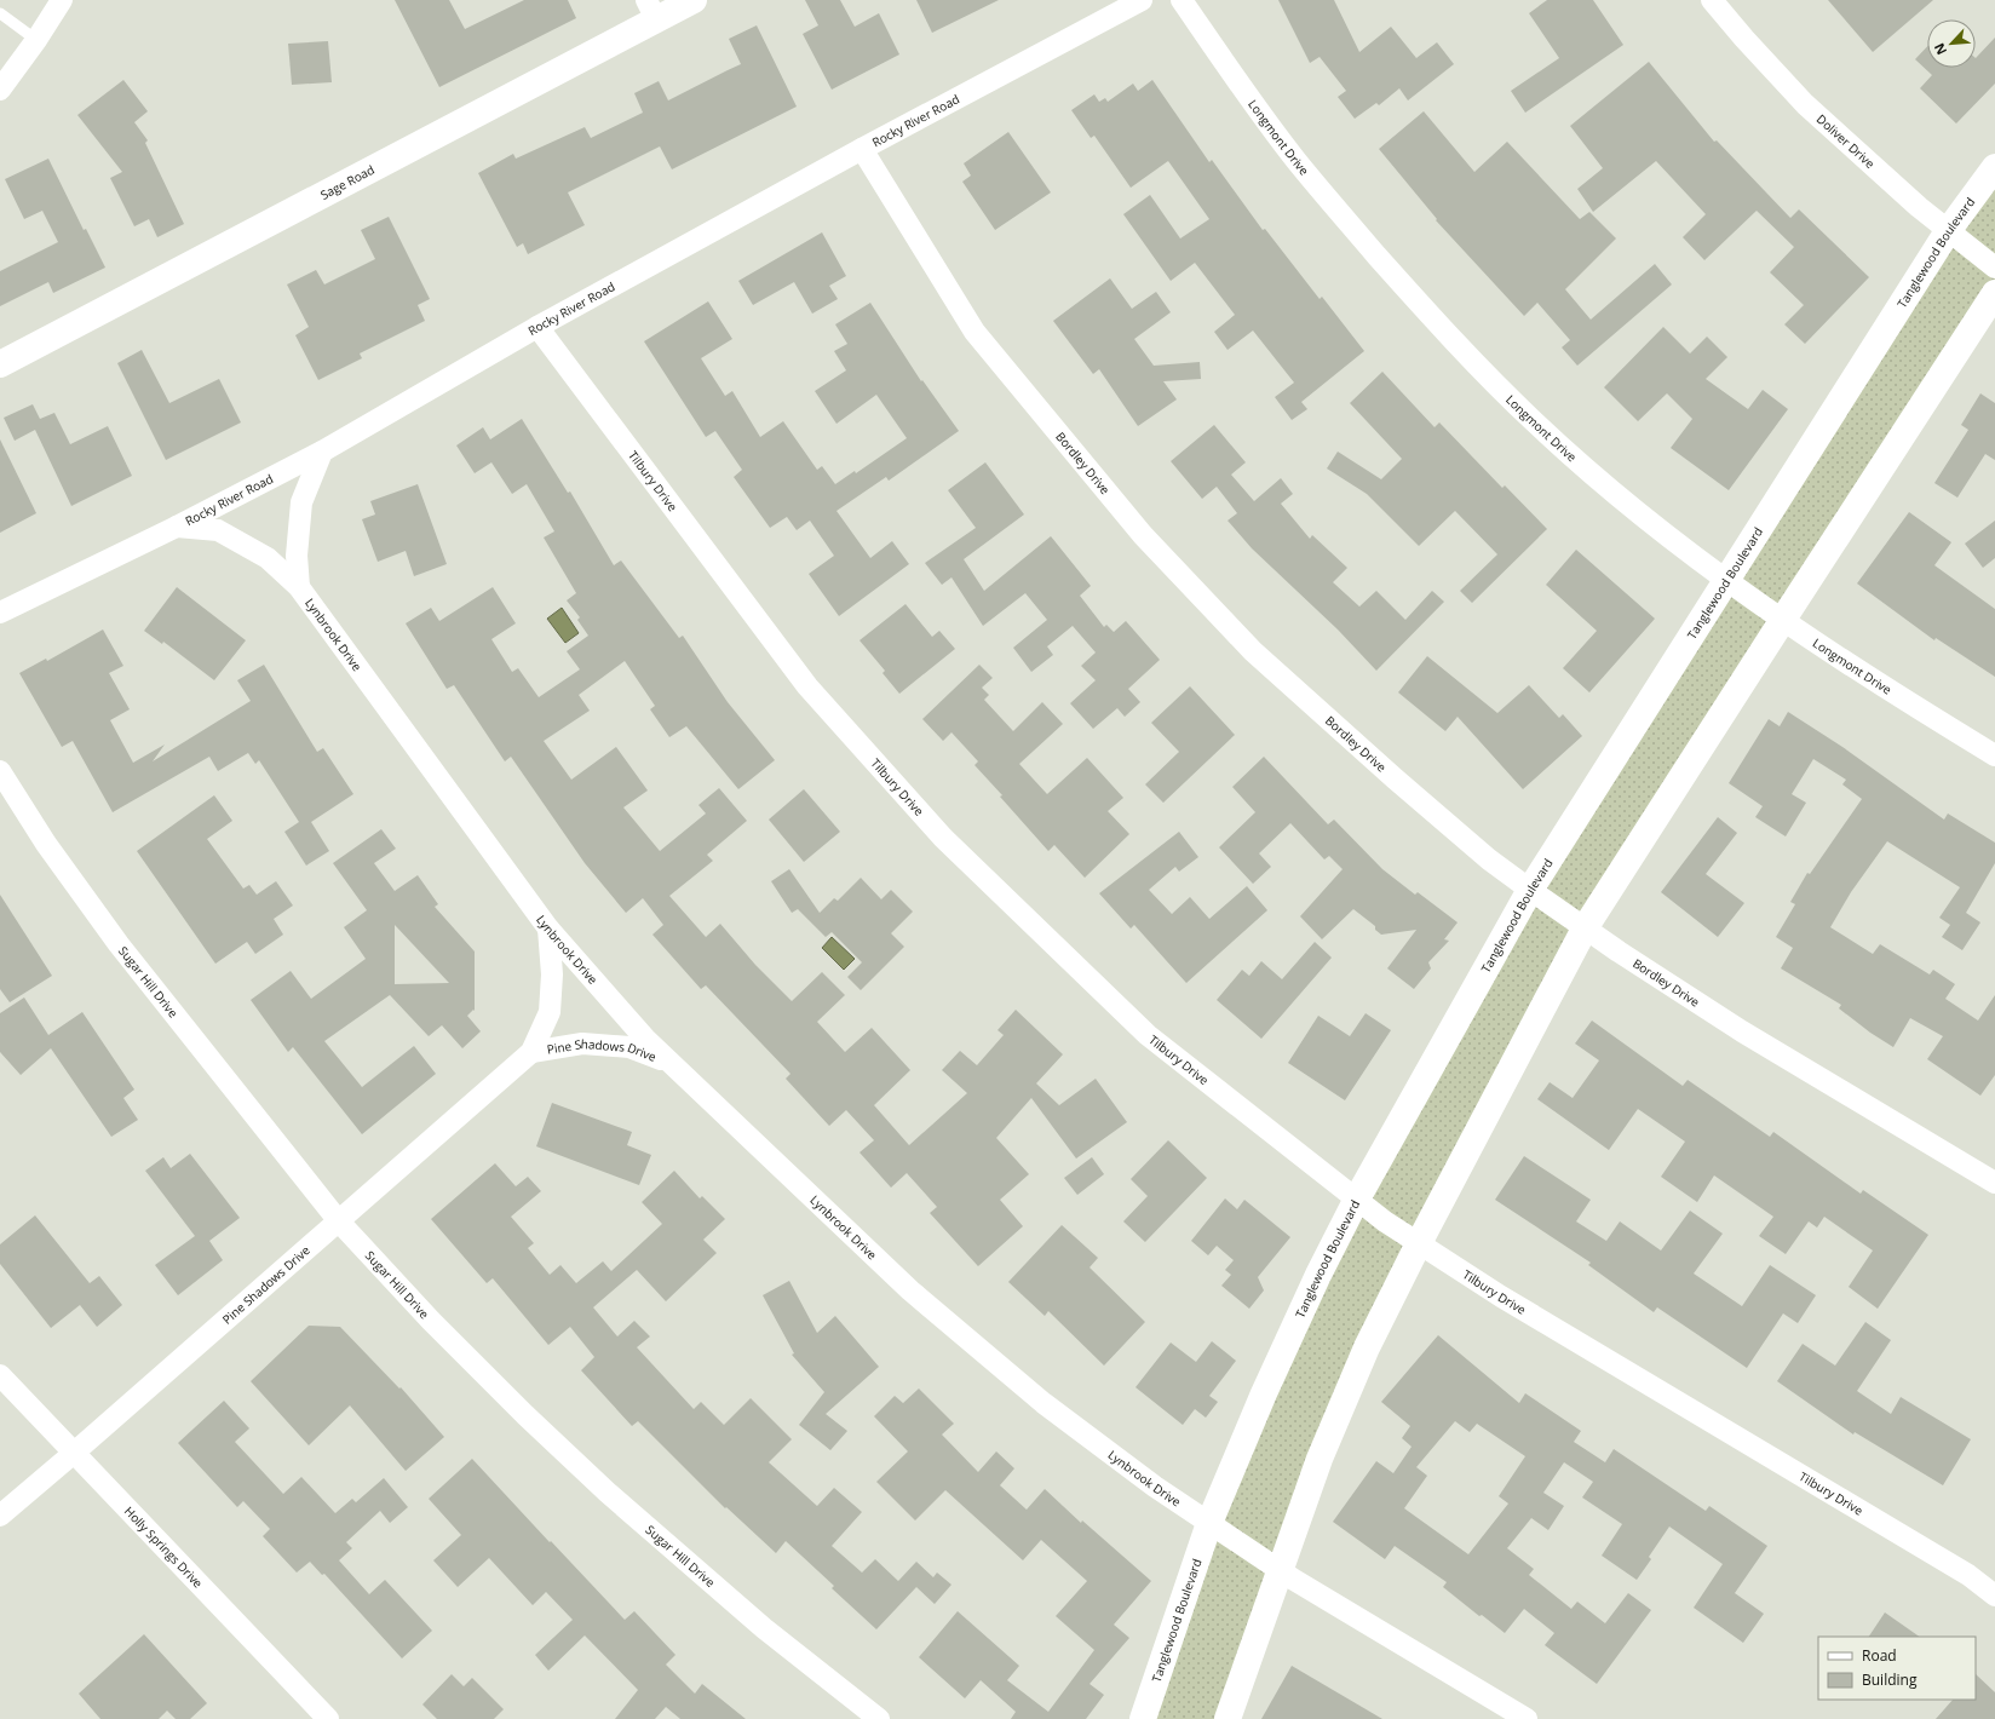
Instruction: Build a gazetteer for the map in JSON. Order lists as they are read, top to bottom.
{
  "streets": {
    "street": [
      "Rocky River Road",
      "Longmont Drive",
      "Doliver Drive",
      "Sage Road",
      "Tanglewood Boulevard",
      "Bordley Drive",
      "Tilbury Drive",
      "Lynbrook Drive",
      "Sugar Hill Drive",
      "Pine Shadows Drive",
      "Holly Springs Drive"
    ]
  },
  "crossings": [
    ["Rocky River Road", "Bordley Drive"],
    ["Rocky River Road", "Tilbury Drive"],
    ["Rocky River Road", "Lynbrook Drive"],
    ["Longmont Drive", "Tanglewood Boulevard"],
    ["Doliver Drive", "Tanglewood Boulevard"],
    ["Tanglewood Boulevard", "Bordley Drive"],
    ["Tanglewood Boulevard", "Tilbury Drive"],
    ["Tanglewood Boulevard", "Lynbrook Drive"],
    ["Lynbrook Drive", "Pine Shadows Drive"],
    ["Sugar Hill Drive", "Pine Shadows Drive"],
    ["Pine Shadows Drive", "Holly Springs Drive"]
  ],
  "legend": ["Road", "Building"],
  "north": "bottom left"
}
